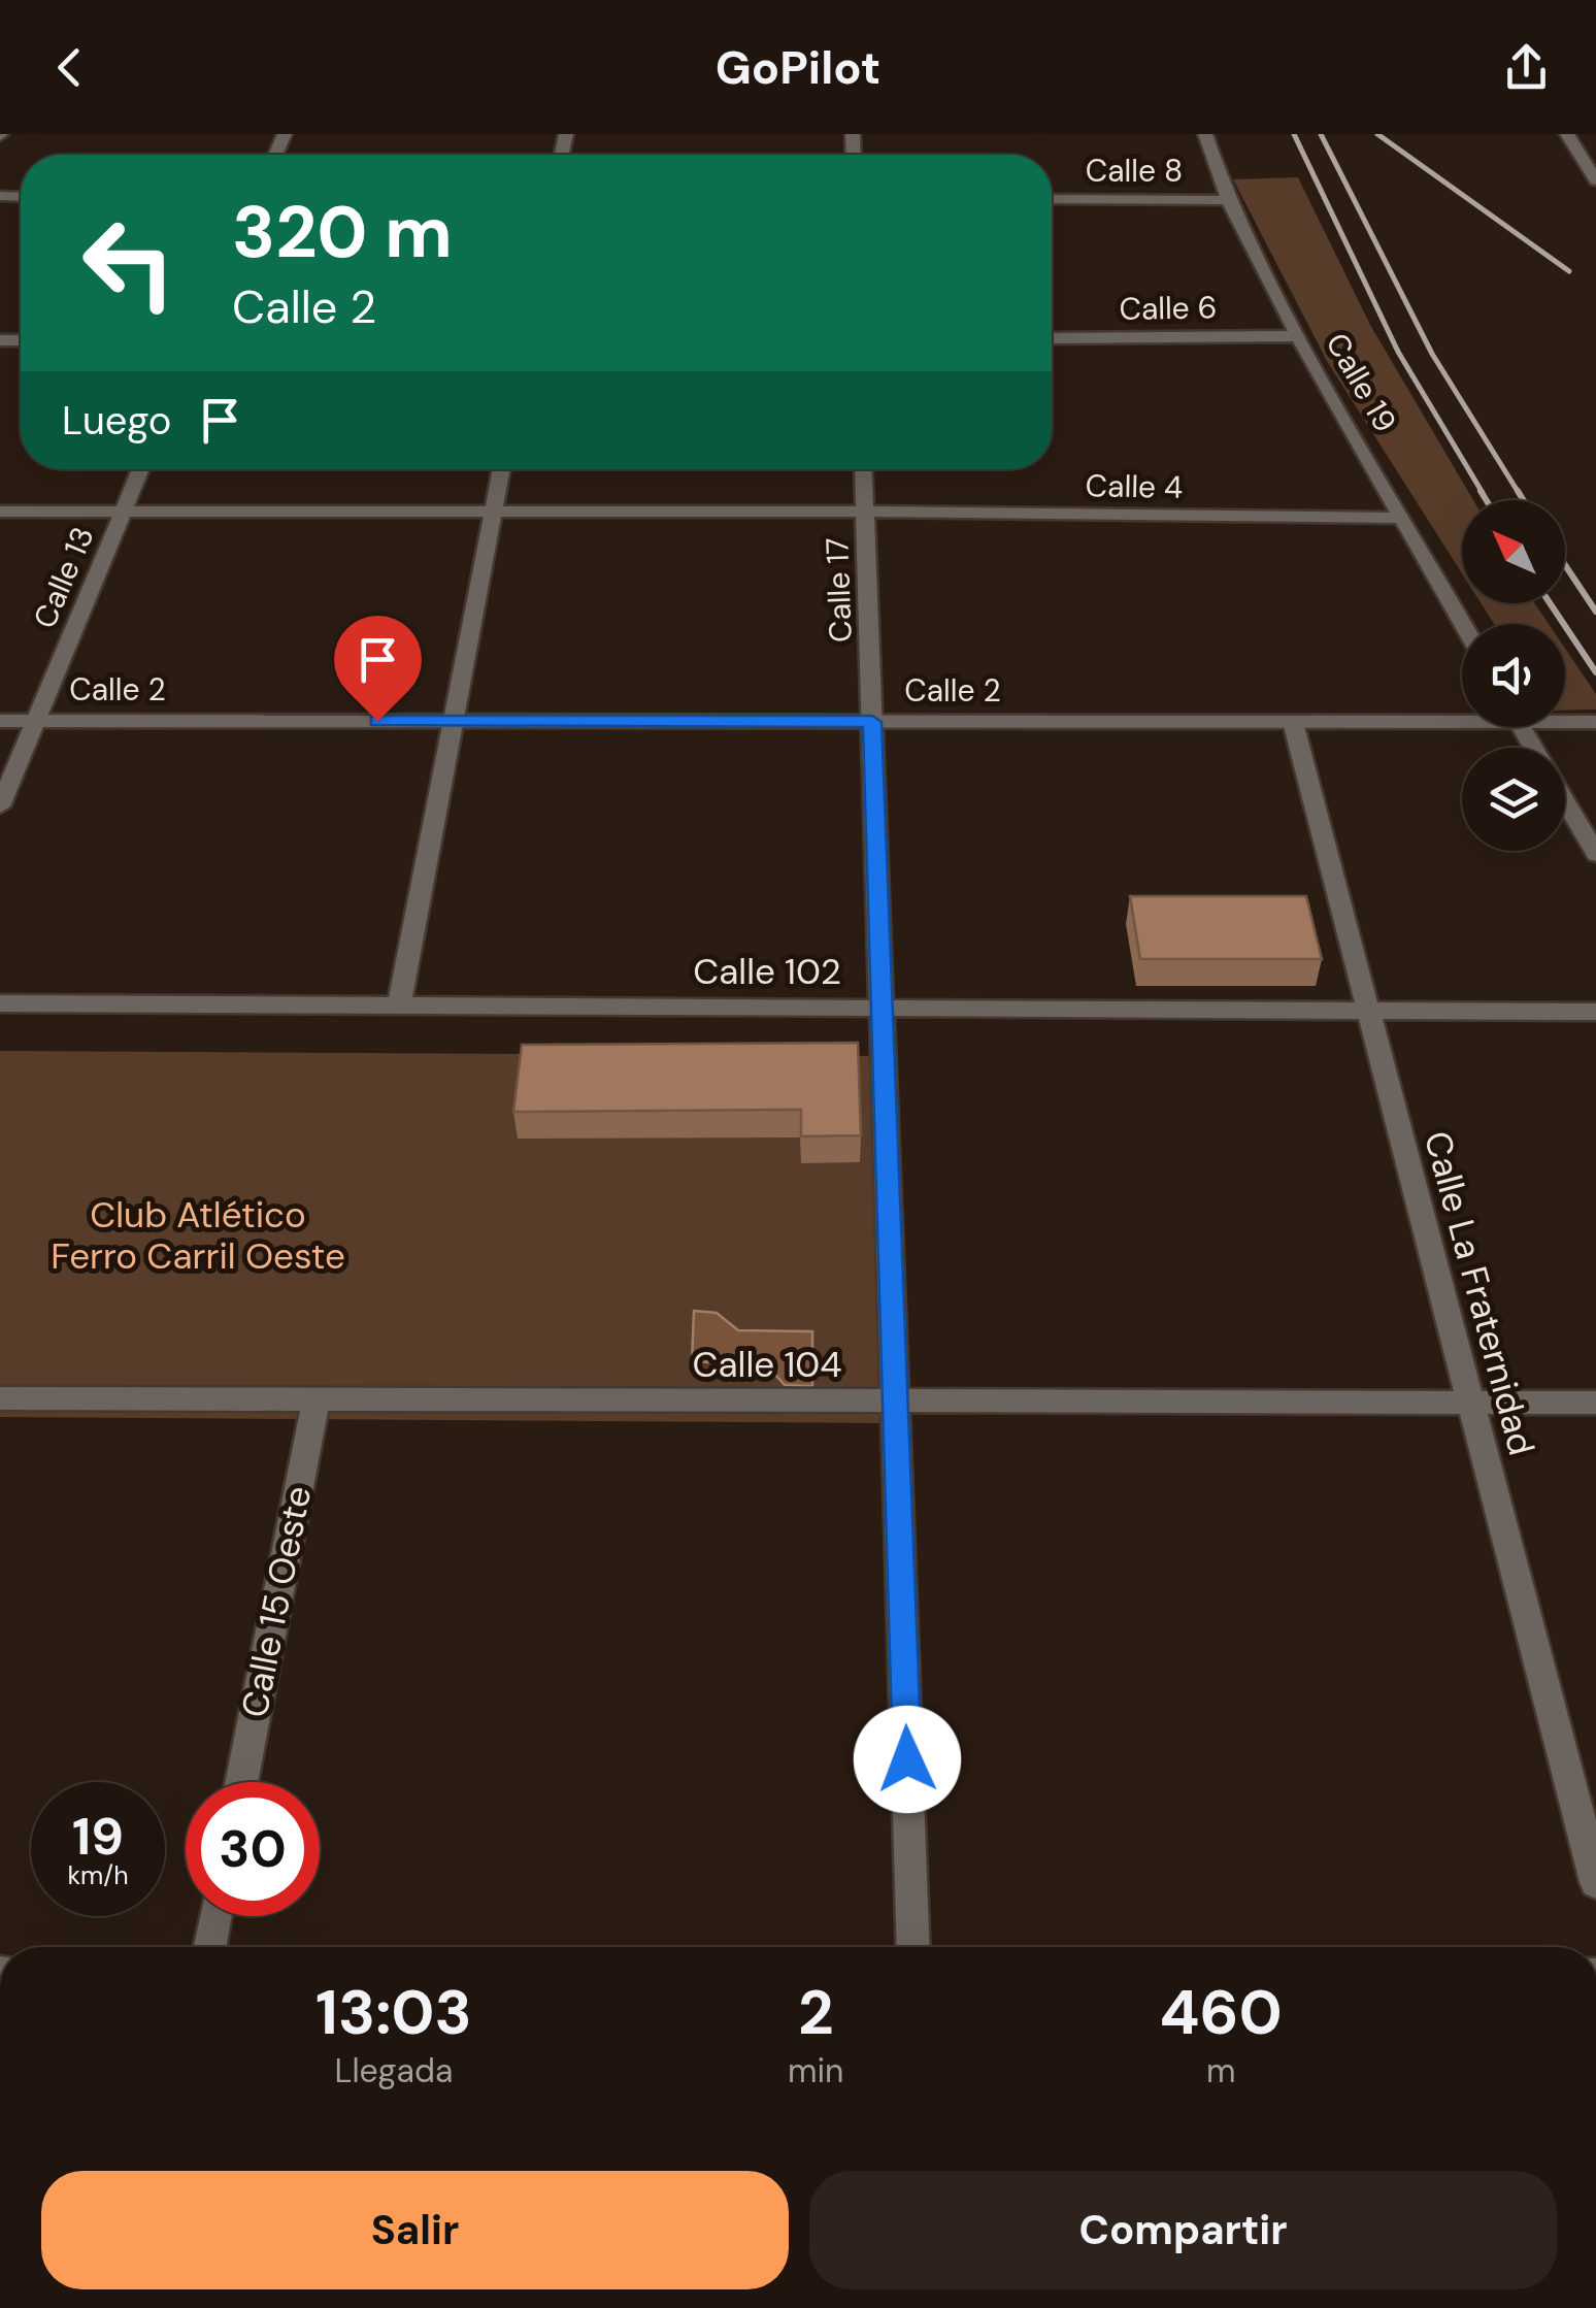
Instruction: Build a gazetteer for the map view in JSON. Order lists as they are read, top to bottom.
{
  "streets": {
    "street": [
      "Calle 8",
      "Calle 6",
      "Calle 19",
      "Calle 4",
      "Calle 13",
      "Calle 17",
      "Calle 2",
      "Calle 102",
      "Calle La Fraternidad",
      "Calle 104",
      "Calle 15 Oeste"
    ]
  },
  "crossings": [
    ["Calle 8", "Calle 19"],
    ["Calle 6", "Calle 19"],
    ["Calle 19", "Calle 4"],
    ["Calle 4", "Calle 13"],
    ["Calle 4", "Calle 17"],
    ["Calle 13", "Calle 2"],
    ["Calle 17", "Calle 2"],
    ["Calle 17", "Calle 102"],
    ["Calle 17", "Calle 104"],
    ["Calle 2", "Calle La Fraternidad"],
    ["Calle 102", "Calle La Fraternidad"],
    ["Calle La Fraternidad", "Calle 104"],
    ["Calle 104", "Calle 15 Oeste"]
  ],
  "parks": ["Club Atlético Ferro Carril Oeste"],
  "north": "top left",
  "page": {
    "header": "GoPilot",
    "turn": ["320 m", "Calle 2"],
    "then": "Luego",
    "speed": "19 km/h",
    "limit": "30",
    "eta": [
      "13:03",
      "Llegada",
      "2",
      "min",
      "460",
      "m"
    ],
    "buttons": ["Salir", "Compartir"]
  }
}
